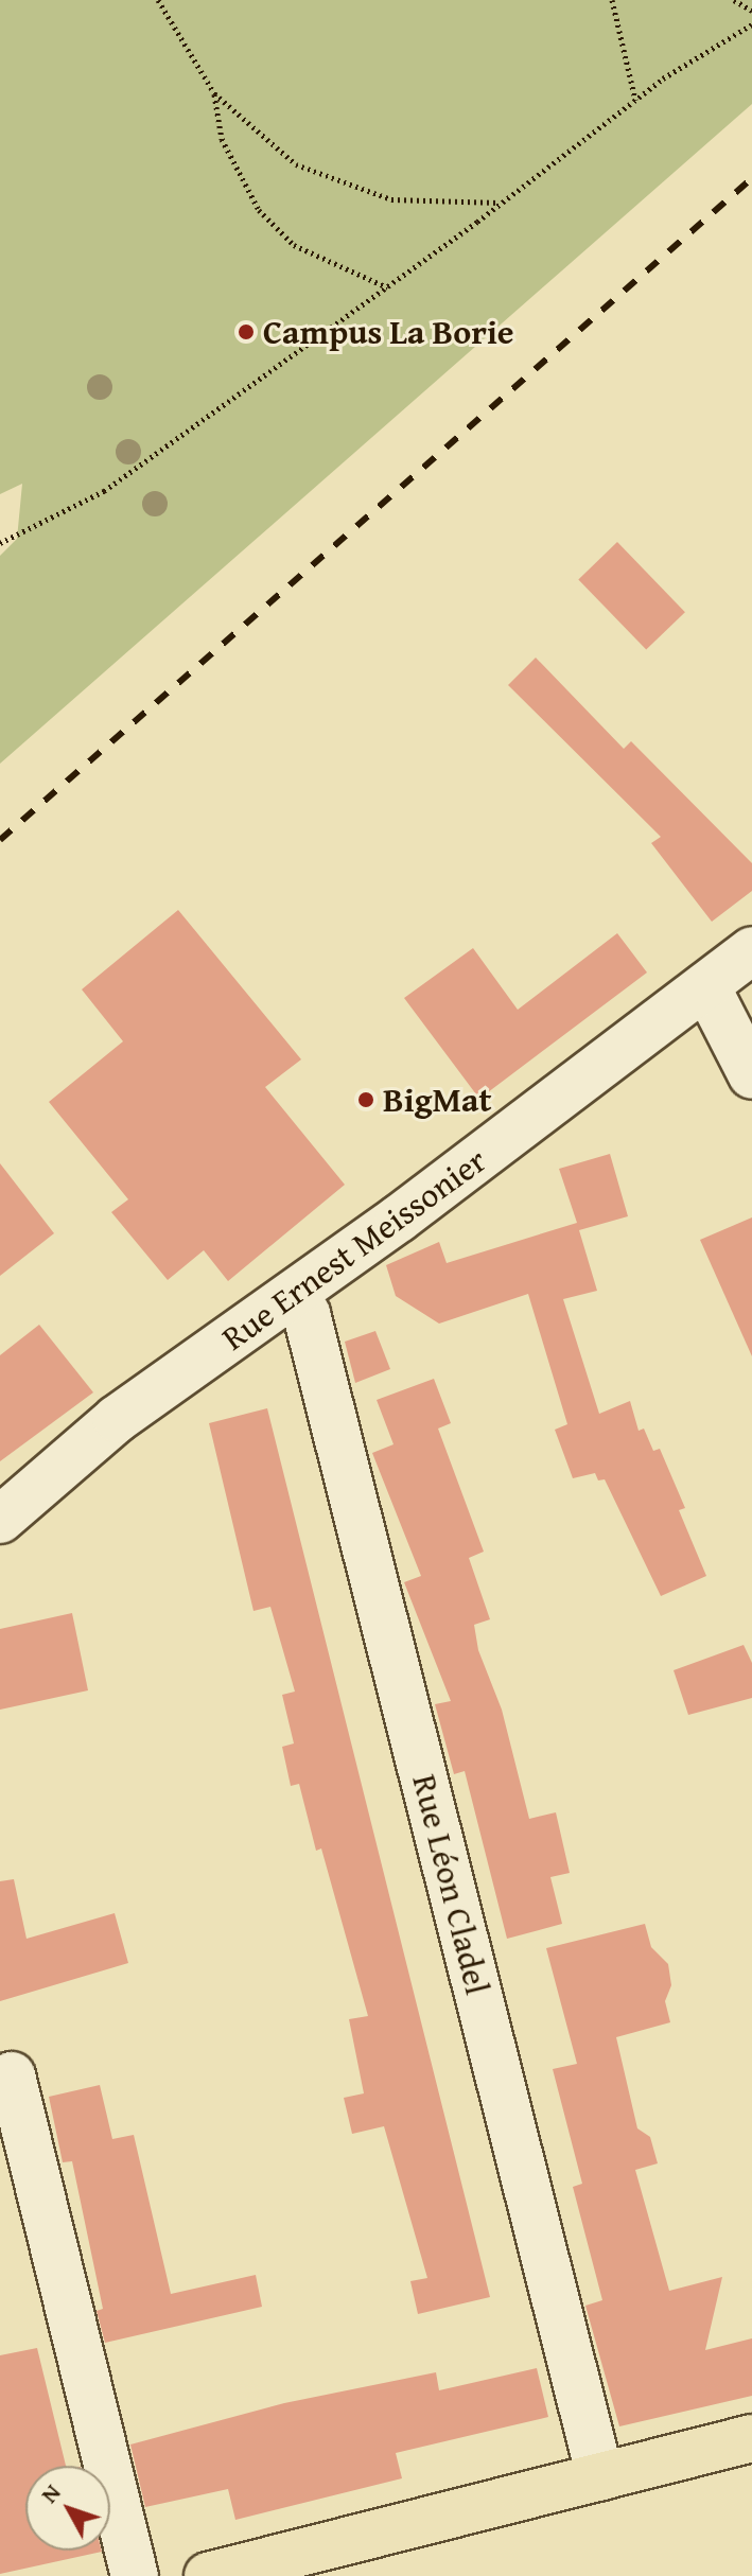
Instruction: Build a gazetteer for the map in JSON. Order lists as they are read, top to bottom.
{
  "streets": {
    "street": ["Rue Ernest Meissonier", "Rue Léon Cladel"]
  },
  "crossings": [
    ["Rue Ernest Meissonier", "Rue Léon Cladel"]
  ],
  "places": ["Campus La Borie", "BigMat"],
  "north": "top left"
}
